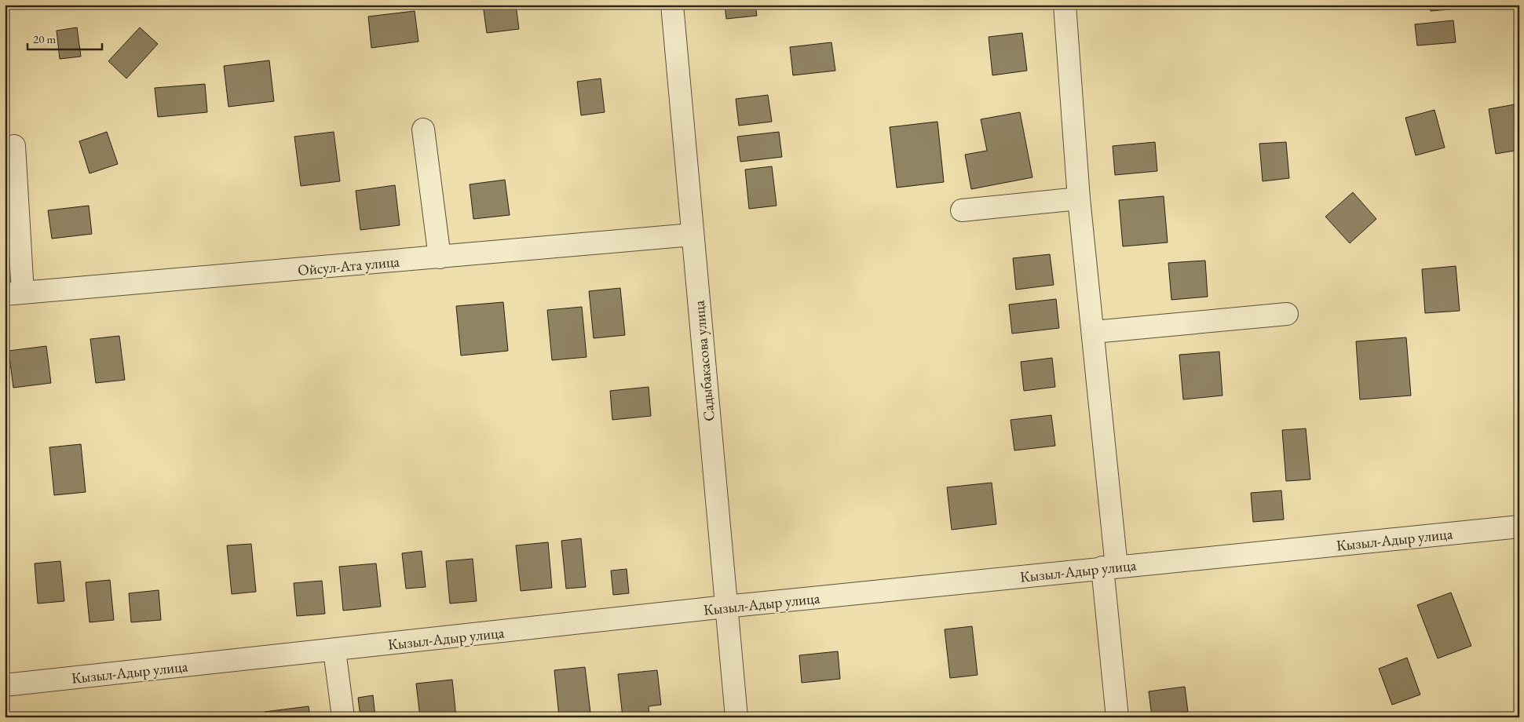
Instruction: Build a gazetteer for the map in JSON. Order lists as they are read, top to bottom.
{
  "streets": {
    "street": ["Ойсул-Ата улица", "Садыбакасова улица", "Кызыл-Адыр улица"]
  },
  "crossings": [
    ["Ойсул-Ата улица", "Садыбакасова улица"],
    ["Садыбакасова улица", "Кызыл-Адыр улица"]
  ],
  "scale_bar": "20 m"
}
